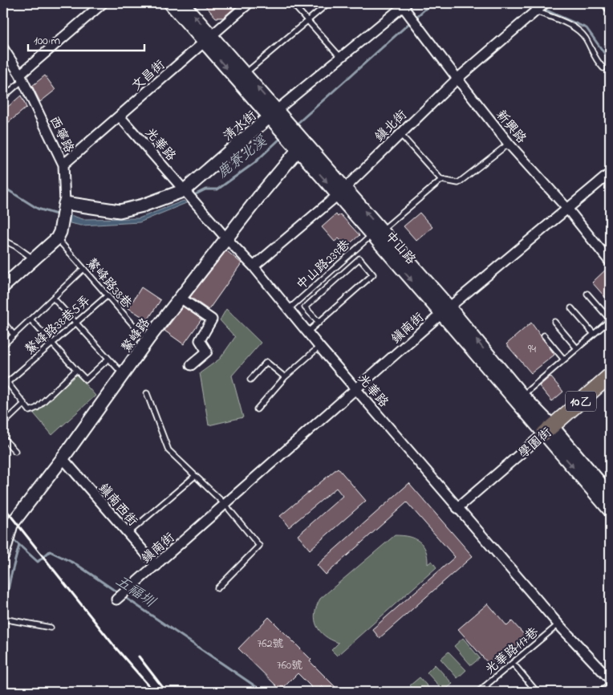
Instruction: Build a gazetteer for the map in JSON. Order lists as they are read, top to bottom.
{
  "streets": {
    "main road": ["10乙", "學園街"],
    "street": [
      "文昌街",
      "清水街",
      "鎮北街",
      "新興路",
      "西寧路",
      "光華路",
      "中山路",
      "鎮南街",
      "鰲峰路",
      "鎮南西街"
    ],
    "lane": [
      "中山路239巷",
      "鰲峰路38巷",
      "鰲峰路38巷5弄",
      "光華路117巷"
    ]
  },
  "crossings": [
    ["文昌街", "西寧路"],
    ["文昌街", "光華路"],
    ["文昌街", "中山路"],
    ["清水街", "新興路"],
    ["清水街", "西寧路"],
    ["清水街", "光華路"],
    ["清水街", "中山路"],
    ["鎮北街", "新興路"],
    ["鎮北街", "光華路"],
    ["鎮北街", "中山路"],
    ["新興路", "鎮南街"],
    ["光華路", "中山路239巷"],
    ["光華路", "鎮南街"],
    ["光華路", "鰲峰路"],
    ["光華路", "學園街"],
    ["光華路", "光華路117巷"],
    ["中山路", "中山路239巷"],
    ["中山路", "鎮南街"],
    ["中山路", "鰲峰路"],
    ["中山路", "學園街"],
    ["鰲峰路38巷", "鰲峰路38巷5弄"],
    ["鰲峰路38巷", "鰲峰路"],
    ["鎮南街", "鎮南西街"],
    ["鰲峰路", "鎮南西街"]
  ],
  "water": ["鹿寮北溪", "五福圳"],
  "house_numbers": ["94", "762號", "760號"],
  "scale_bar": "100 m"
}
